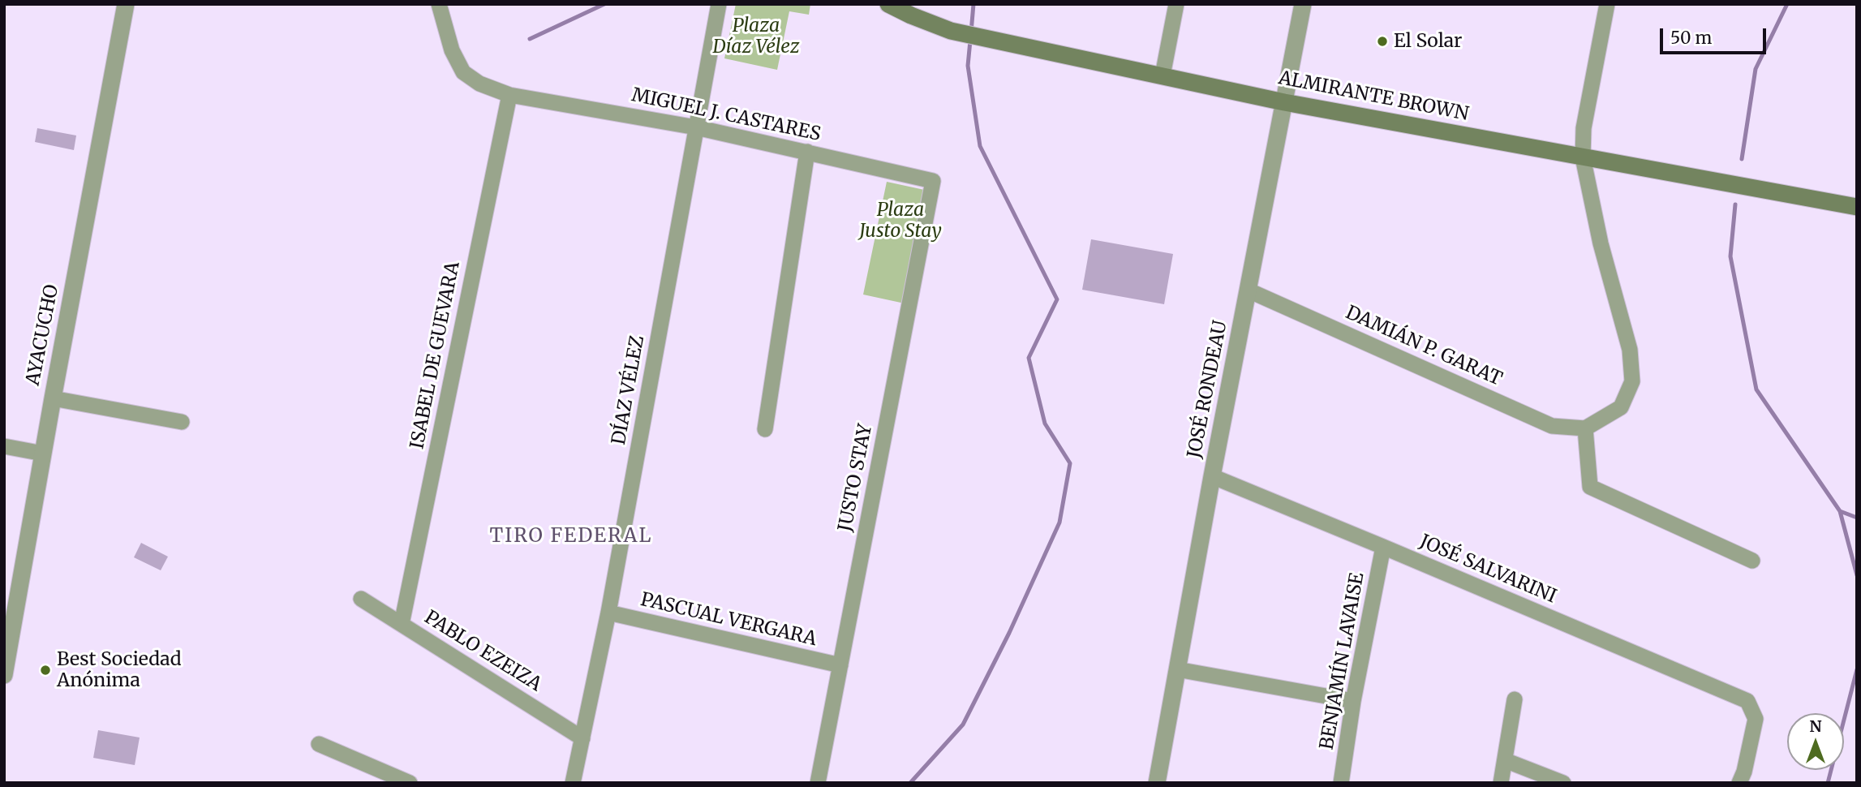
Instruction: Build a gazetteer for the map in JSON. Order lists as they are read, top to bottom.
{
  "streets": {
    "main road": ["ALMIRANTE BROWN"],
    "street": [
      "MIGUEL J. CASTARES",
      "AYACUCHO",
      "DAMIÁN P. GARAT",
      "ISABEL DE GUEVARA",
      "JOSÉ RONDEAU",
      "DÍAZ VÉLEZ",
      "JUSTO STAY",
      "JOSÉ SALVARINI",
      "PASCUAL VERGARA",
      "PABLO EZEIZA",
      "BENJAMÍN LAVAISE"
    ]
  },
  "crossings": [
    ["ALMIRANTE BROWN", "JOSÉ RONDEAU"],
    ["MIGUEL J. CASTARES", "ISABEL DE GUEVARA"],
    ["MIGUEL J. CASTARES", "DÍAZ VÉLEZ"],
    ["MIGUEL J. CASTARES", "JUSTO STAY"],
    ["DAMIÁN P. GARAT", "JOSÉ RONDEAU"],
    ["ISABEL DE GUEVARA", "PABLO EZEIZA"],
    ["JOSÉ RONDEAU", "JOSÉ SALVARINI"],
    ["DÍAZ VÉLEZ", "PASCUAL VERGARA"],
    ["DÍAZ VÉLEZ", "PABLO EZEIZA"],
    ["JUSTO STAY", "PASCUAL VERGARA"],
    ["JOSÉ SALVARINI", "BENJAMÍN LAVAISE"]
  ],
  "districts": ["TIRO FEDERAL"],
  "parks": ["Plaza Díaz Vélez", "Plaza Justo Stay"],
  "places": ["El Solar", "Best Sociedad Anónima"],
  "scale_bar": "50 m",
  "north": "top"
}
